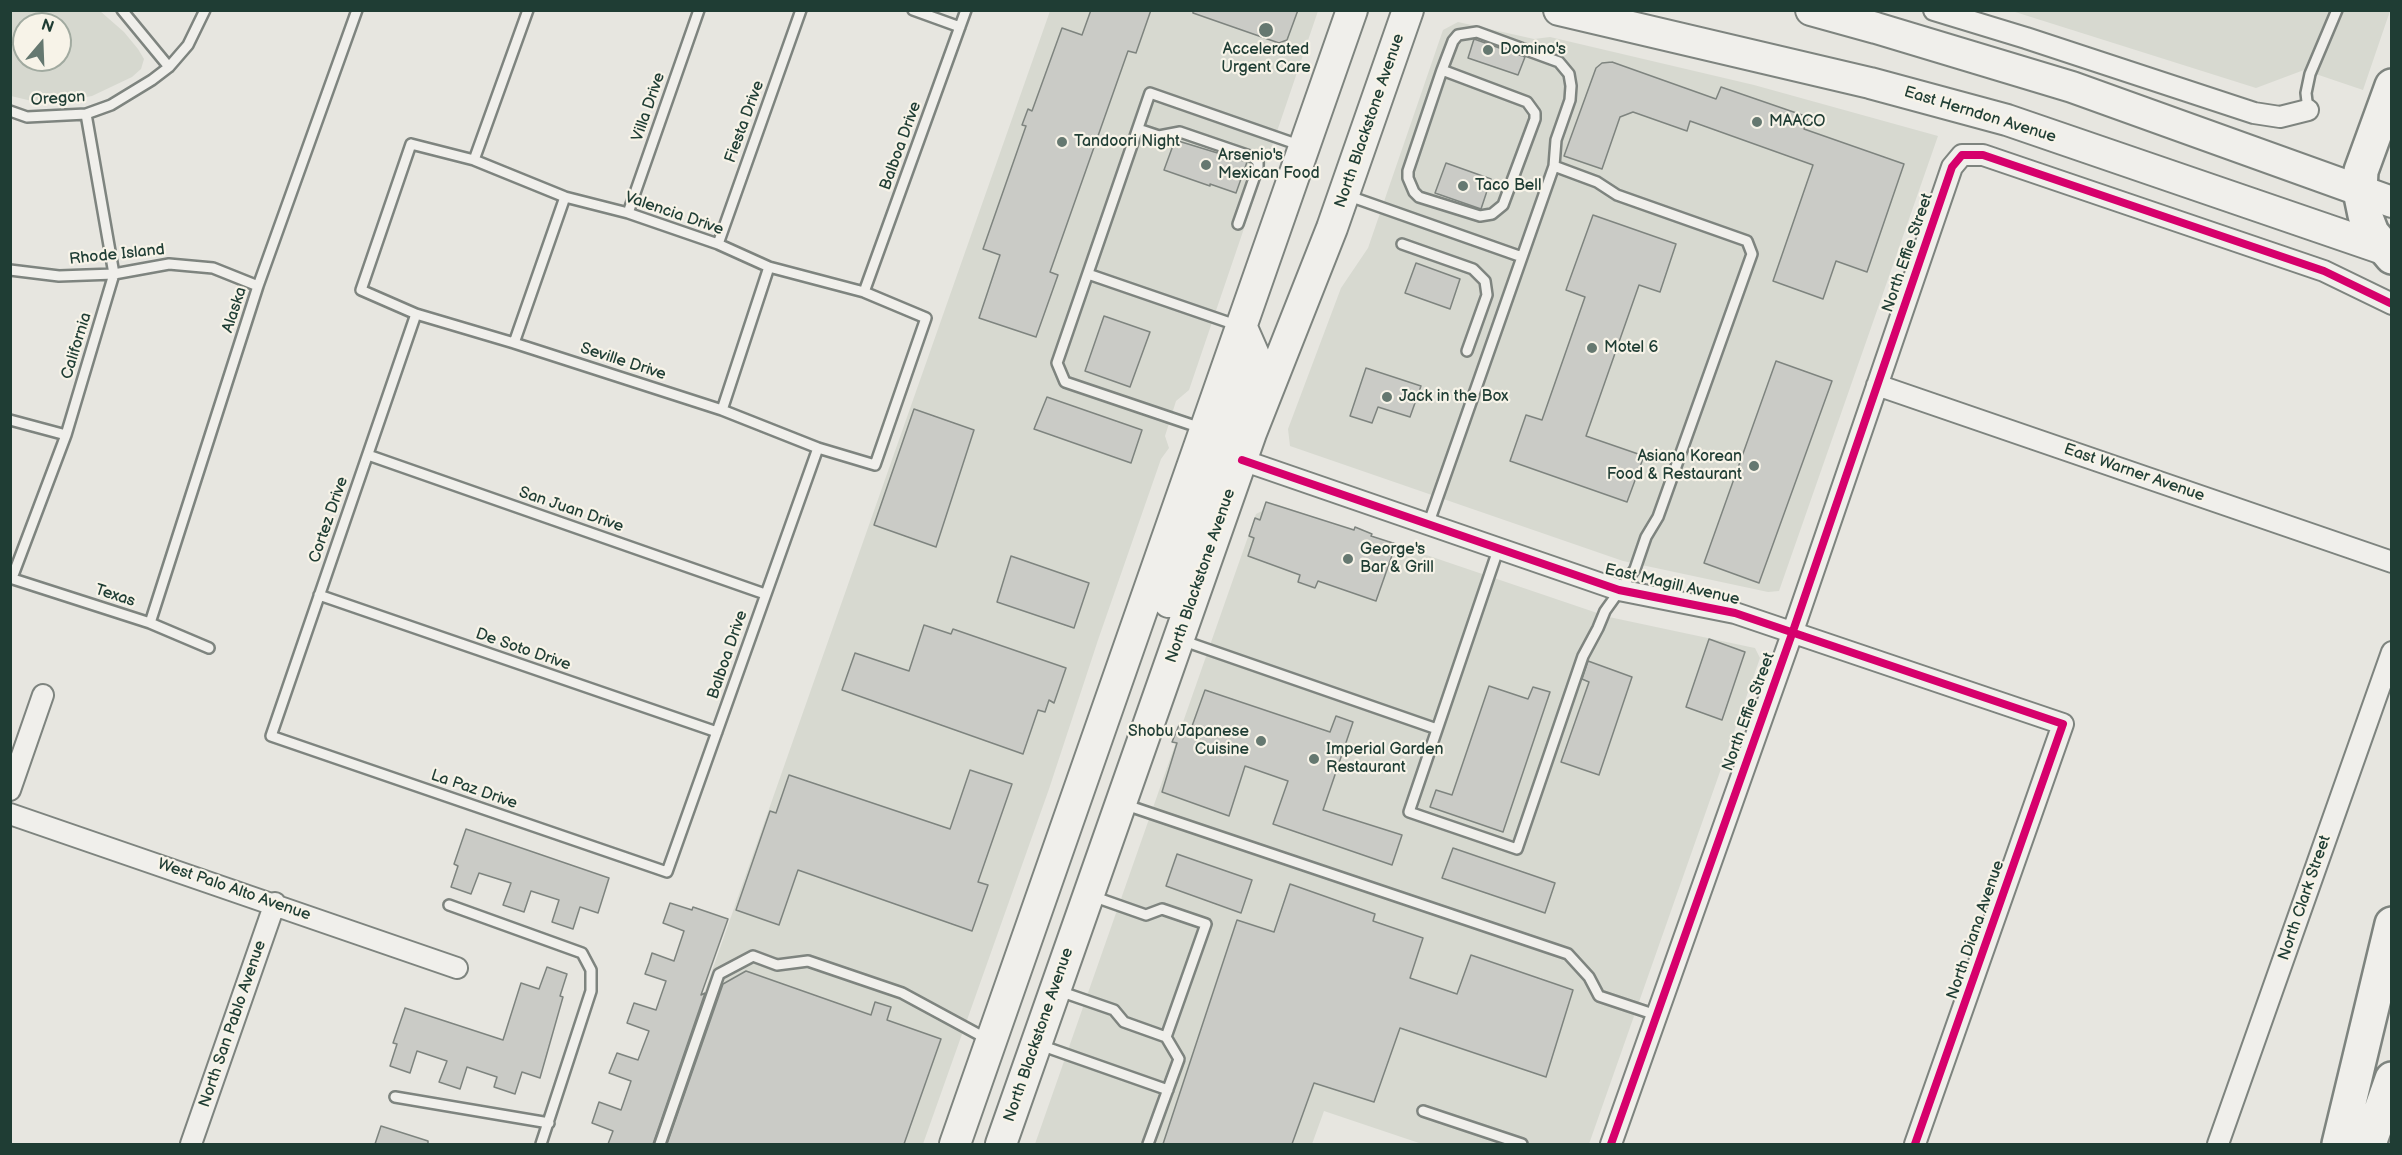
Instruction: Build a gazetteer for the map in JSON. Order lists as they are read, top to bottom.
{
  "streets": {
    "main road": ["East Herndon Avenue", "North Blackstone Avenue"],
    "street": [
      "North Effie Street",
      "East Warner Avenue",
      "East Magill Avenue",
      "West Palo Alto Avenue",
      "North Clark Street",
      "North Diana Avenue",
      "North San Pablo Avenue"
    ],
    "lane": [
      "Oregon",
      "Villa Drive",
      "Fiesta Drive",
      "Balboa Drive",
      "Valencia Drive",
      "Rhode Island",
      "Alaska",
      "California",
      "Seville Drive",
      "San Juan Drive",
      "Cortez Drive",
      "Texas",
      "De Soto Drive",
      "La Paz Drive"
    ]
  },
  "crossings": [
    ["Oregon", "California"],
    ["Villa Drive", "Valencia Drive"],
    ["North Blackstone Avenue", "East Magill Avenue"],
    ["Fiesta Drive", "Valencia Drive"],
    ["Balboa Drive", "Valencia Drive"],
    ["Balboa Drive", "Seville Drive"],
    ["Balboa Drive", "San Juan Drive"],
    ["Balboa Drive", "De Soto Drive"],
    ["Balboa Drive", "La Paz Drive"],
    ["Valencia Drive", "Seville Drive"],
    ["North Effie Street", "East Warner Avenue"],
    ["North Effie Street", "East Magill Avenue"],
    ["Rhode Island", "Alaska"],
    ["Rhode Island", "California"],
    ["Alaska", "Texas"],
    ["California", "Texas"],
    ["Seville Drive", "Cortez Drive"],
    ["San Juan Drive", "Cortez Drive"],
    ["Cortez Drive", "De Soto Drive"],
    ["Cortez Drive", "La Paz Drive"],
    ["East Magill Avenue", "North Diana Avenue"],
    ["West Palo Alto Avenue", "North San Pablo Avenue"]
  ],
  "places": [
    "Accelerated Urgent Care",
    "Domino's",
    "MAACO",
    "Tandoori Night",
    "Arsenio's Mexican Food",
    "Taco Bell",
    "Motel 6",
    "Jack in the Box",
    "Asiana Korean Food & Restaurant",
    "George's Bar & Grill",
    "Shobu Japanese Cuisine",
    "Imperial Garden Restaurant"
  ],
  "north": "top"
}
